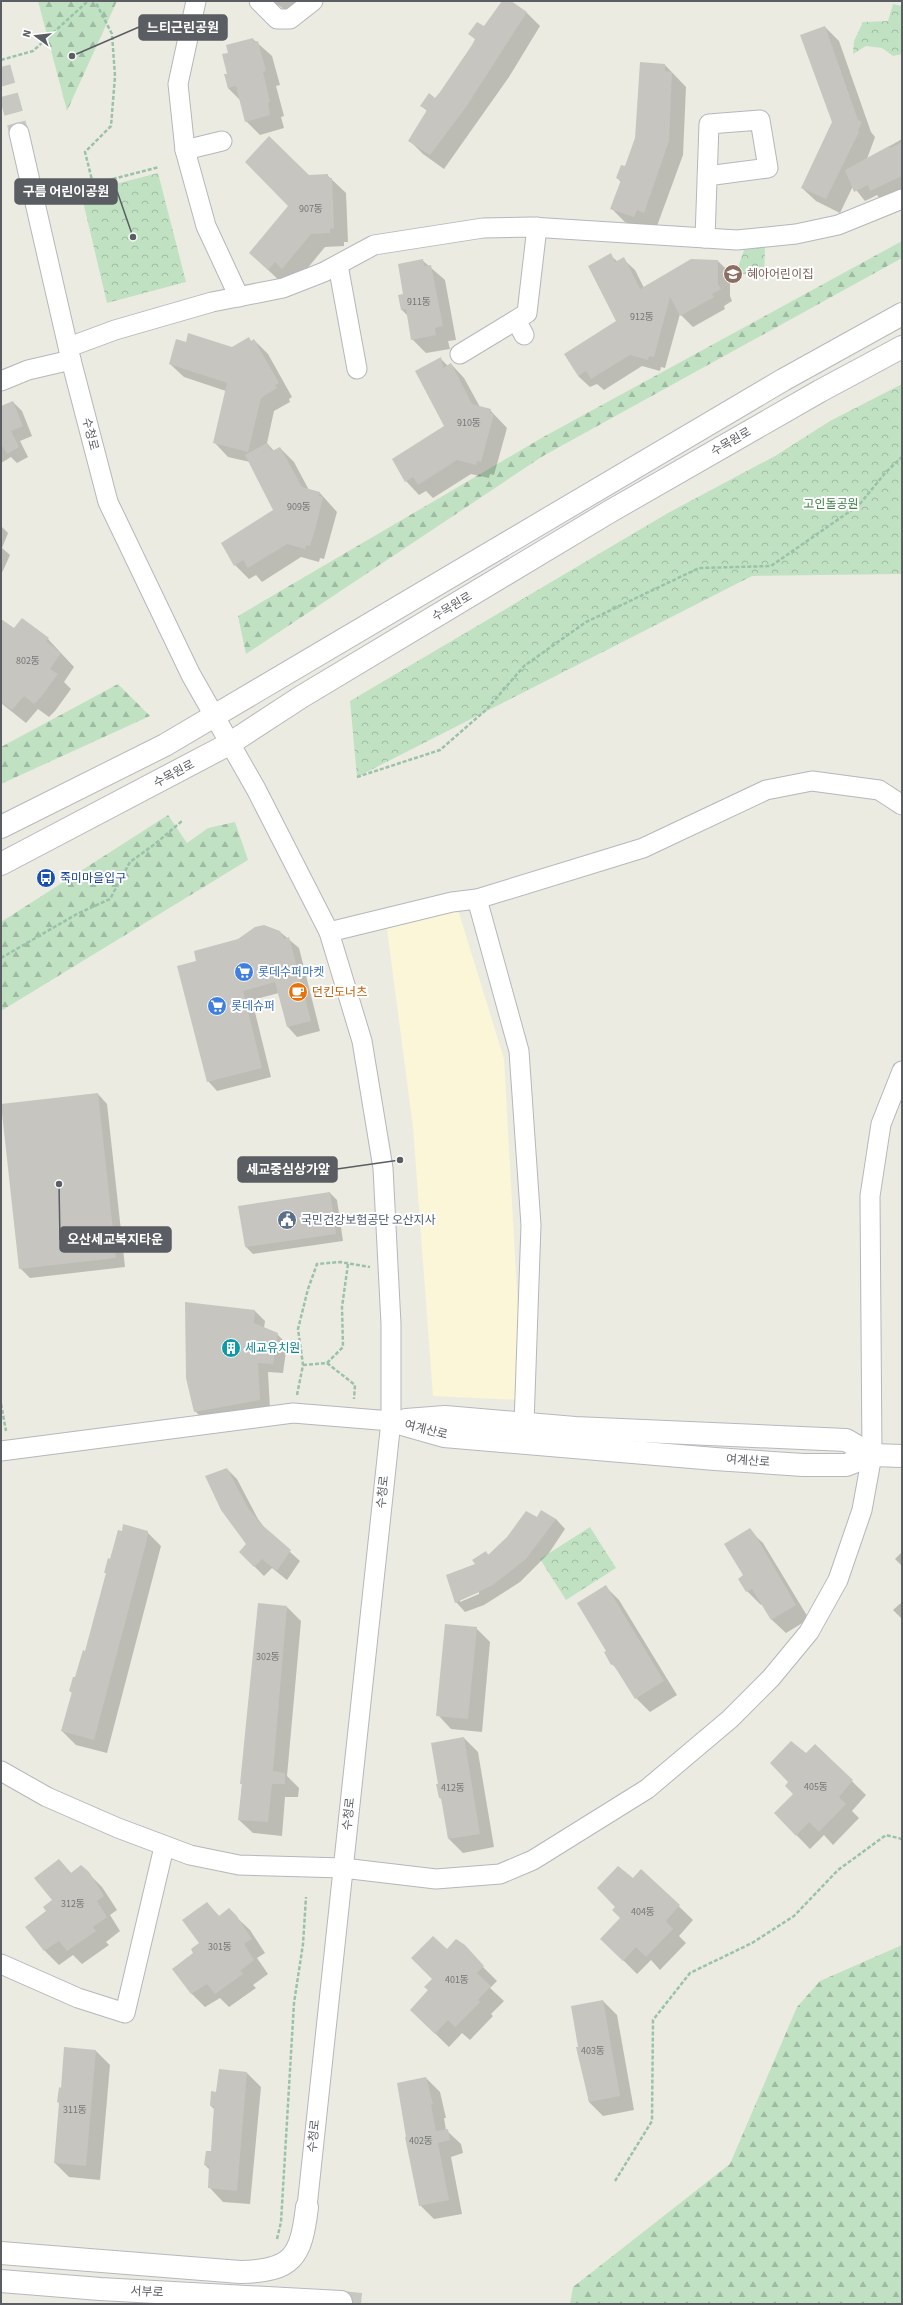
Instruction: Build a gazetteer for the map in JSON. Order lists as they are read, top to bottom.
{
  "streets": {
    "street": [
      "수청로",
      "수목원로",
      "여계산로",
      "서부로"
    ]
  },
  "crossings": [
    ["수청로", "수목원로"],
    ["수청로", "여계산로"]
  ],
  "parks": ["고인돌공원"],
  "places": {
    "other": [
      "느티근린공원",
      "구름 어린이공원",
      "세교중심상가앞",
      "오산세교복지타운"
    ],
    "school or university": ["혜아어린이집"],
    "bus stop": ["죽미마을입구"],
    "supermarket": ["롯데수퍼마켓", "롯데슈퍼"],
    "cafe": ["던킨도너츠"],
    "public building": ["국민건강보험공단 오산지사"],
    "building": ["세교유치원"]
  },
  "house_numbers": [
    "907동",
    "911동",
    "912동",
    "910동",
    "909동",
    "802동",
    "302동",
    "405동",
    "412동",
    "312동",
    "404동",
    "301동",
    "401동",
    "403동",
    "311동",
    "402동"
  ],
  "north": "left"
}
